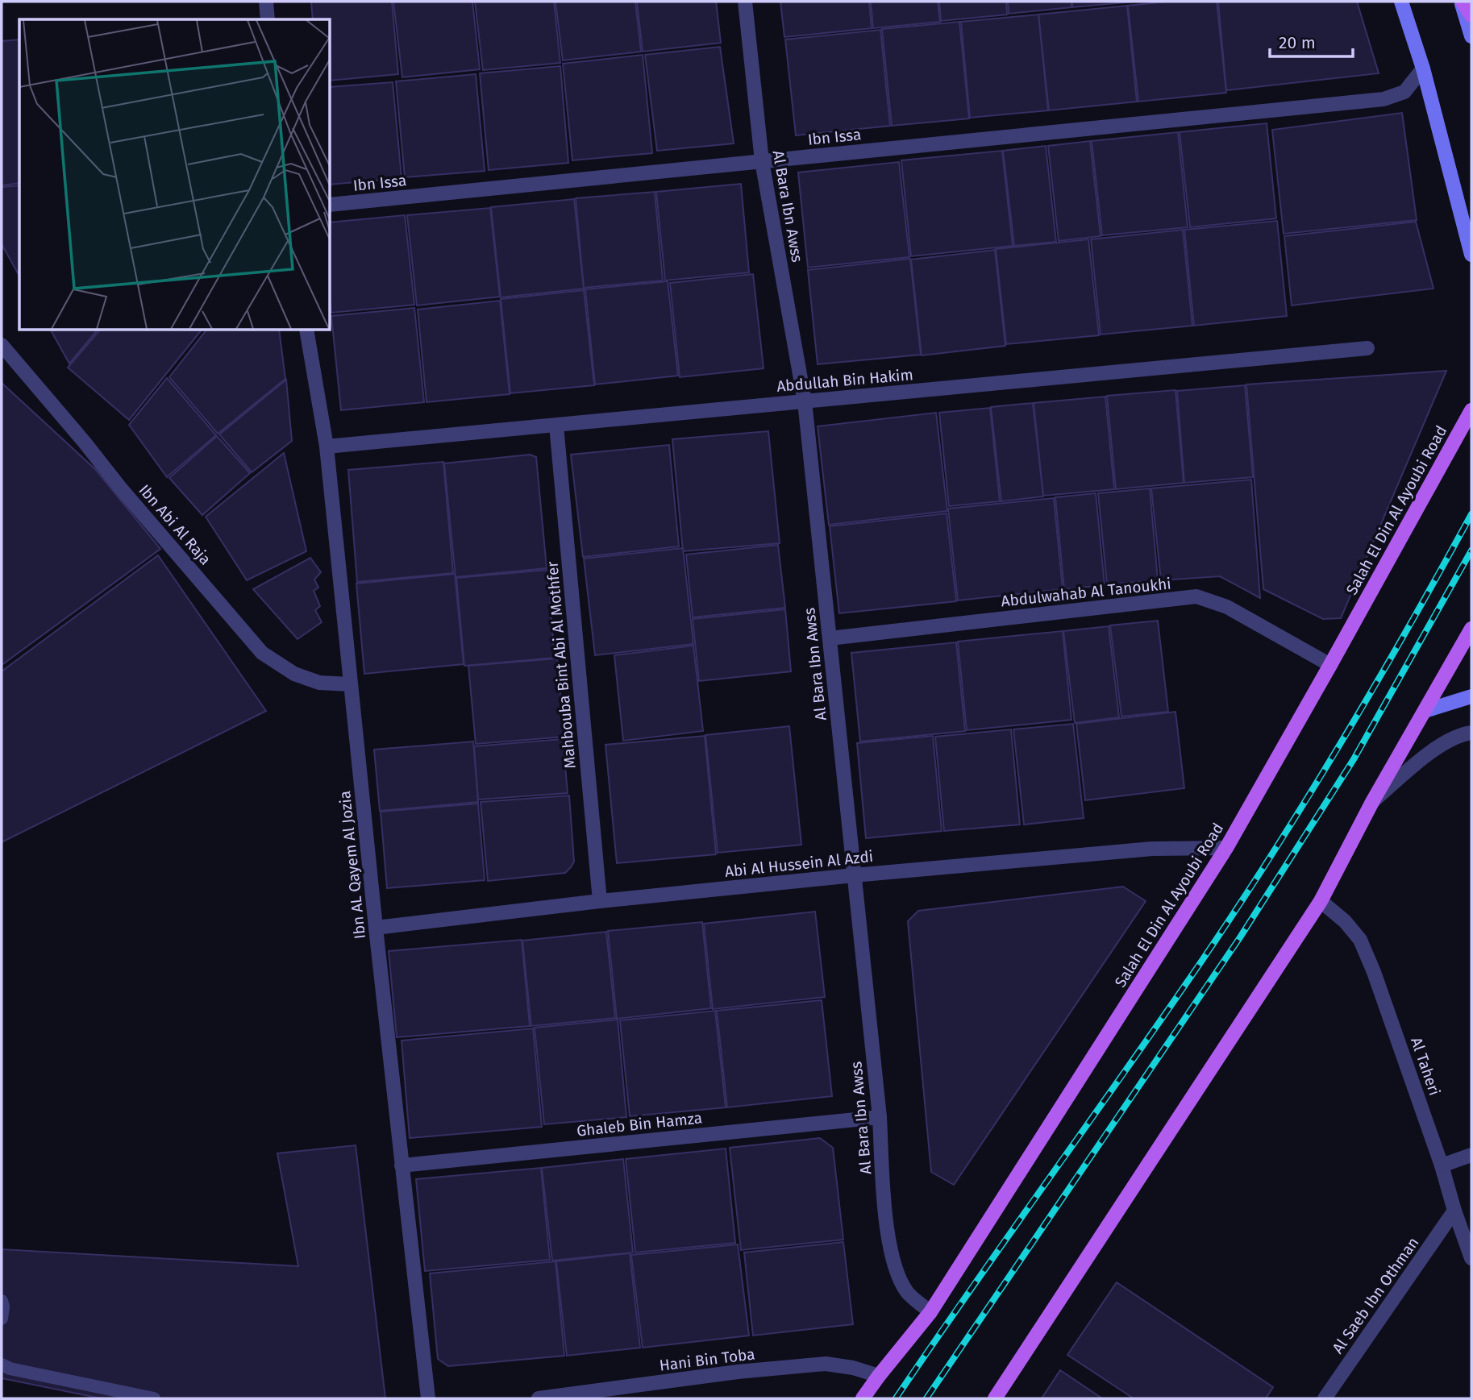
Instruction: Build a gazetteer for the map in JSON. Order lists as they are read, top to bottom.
{
  "streets": {
    "main road": ["Salah El Din Al Ayoubi Road"],
    "street": [
      "Ibn Issa",
      "Al Bara Ibn Awss",
      "Abdullah Bin Hakim",
      "Ibn Abi Al Raja",
      "Abdulwahab Al Tanoukhi",
      "Mahbouba Bint Abi Al Mothfer",
      "Abi Al Hussein Al Azdi",
      "Ibn AL Qayem Al Jozia",
      "Al Taheri",
      "Ghaleb Bin Hamza",
      "Al Saeb Ibn Othman",
      "Hani Bin Toba"
    ]
  },
  "crossings": [
    ["Ibn Issa", "Al Bara Ibn Awss"],
    ["Al Bara Ibn Awss", "Abdullah Bin Hakim"],
    ["Al Bara Ibn Awss", "Salah El Din Al Ayoubi Road"],
    ["Al Bara Ibn Awss", "Abdulwahab Al Tanoukhi"],
    ["Al Bara Ibn Awss", "Abi Al Hussein Al Azdi"],
    ["Al Bara Ibn Awss", "Ghaleb Bin Hamza"],
    ["Abdullah Bin Hakim", "Mahbouba Bint Abi Al Mothfer"],
    ["Abdullah Bin Hakim", "Ibn AL Qayem Al Jozia"],
    ["Salah El Din Al Ayoubi Road", "Abdulwahab Al Tanoukhi"],
    ["Salah El Din Al Ayoubi Road", "Abi Al Hussein Al Azdi"],
    ["Salah El Din Al Ayoubi Road", "Hani Bin Toba"],
    ["Ibn Abi Al Raja", "Ibn AL Qayem Al Jozia"],
    ["Mahbouba Bint Abi Al Mothfer", "Abi Al Hussein Al Azdi"],
    ["Abi Al Hussein Al Azdi", "Ibn AL Qayem Al Jozia"],
    ["Ibn AL Qayem Al Jozia", "Ghaleb Bin Hamza"],
    ["Al Taheri", "Al Saeb Ibn Othman"]
  ],
  "scale_bar": "20 m"
}
